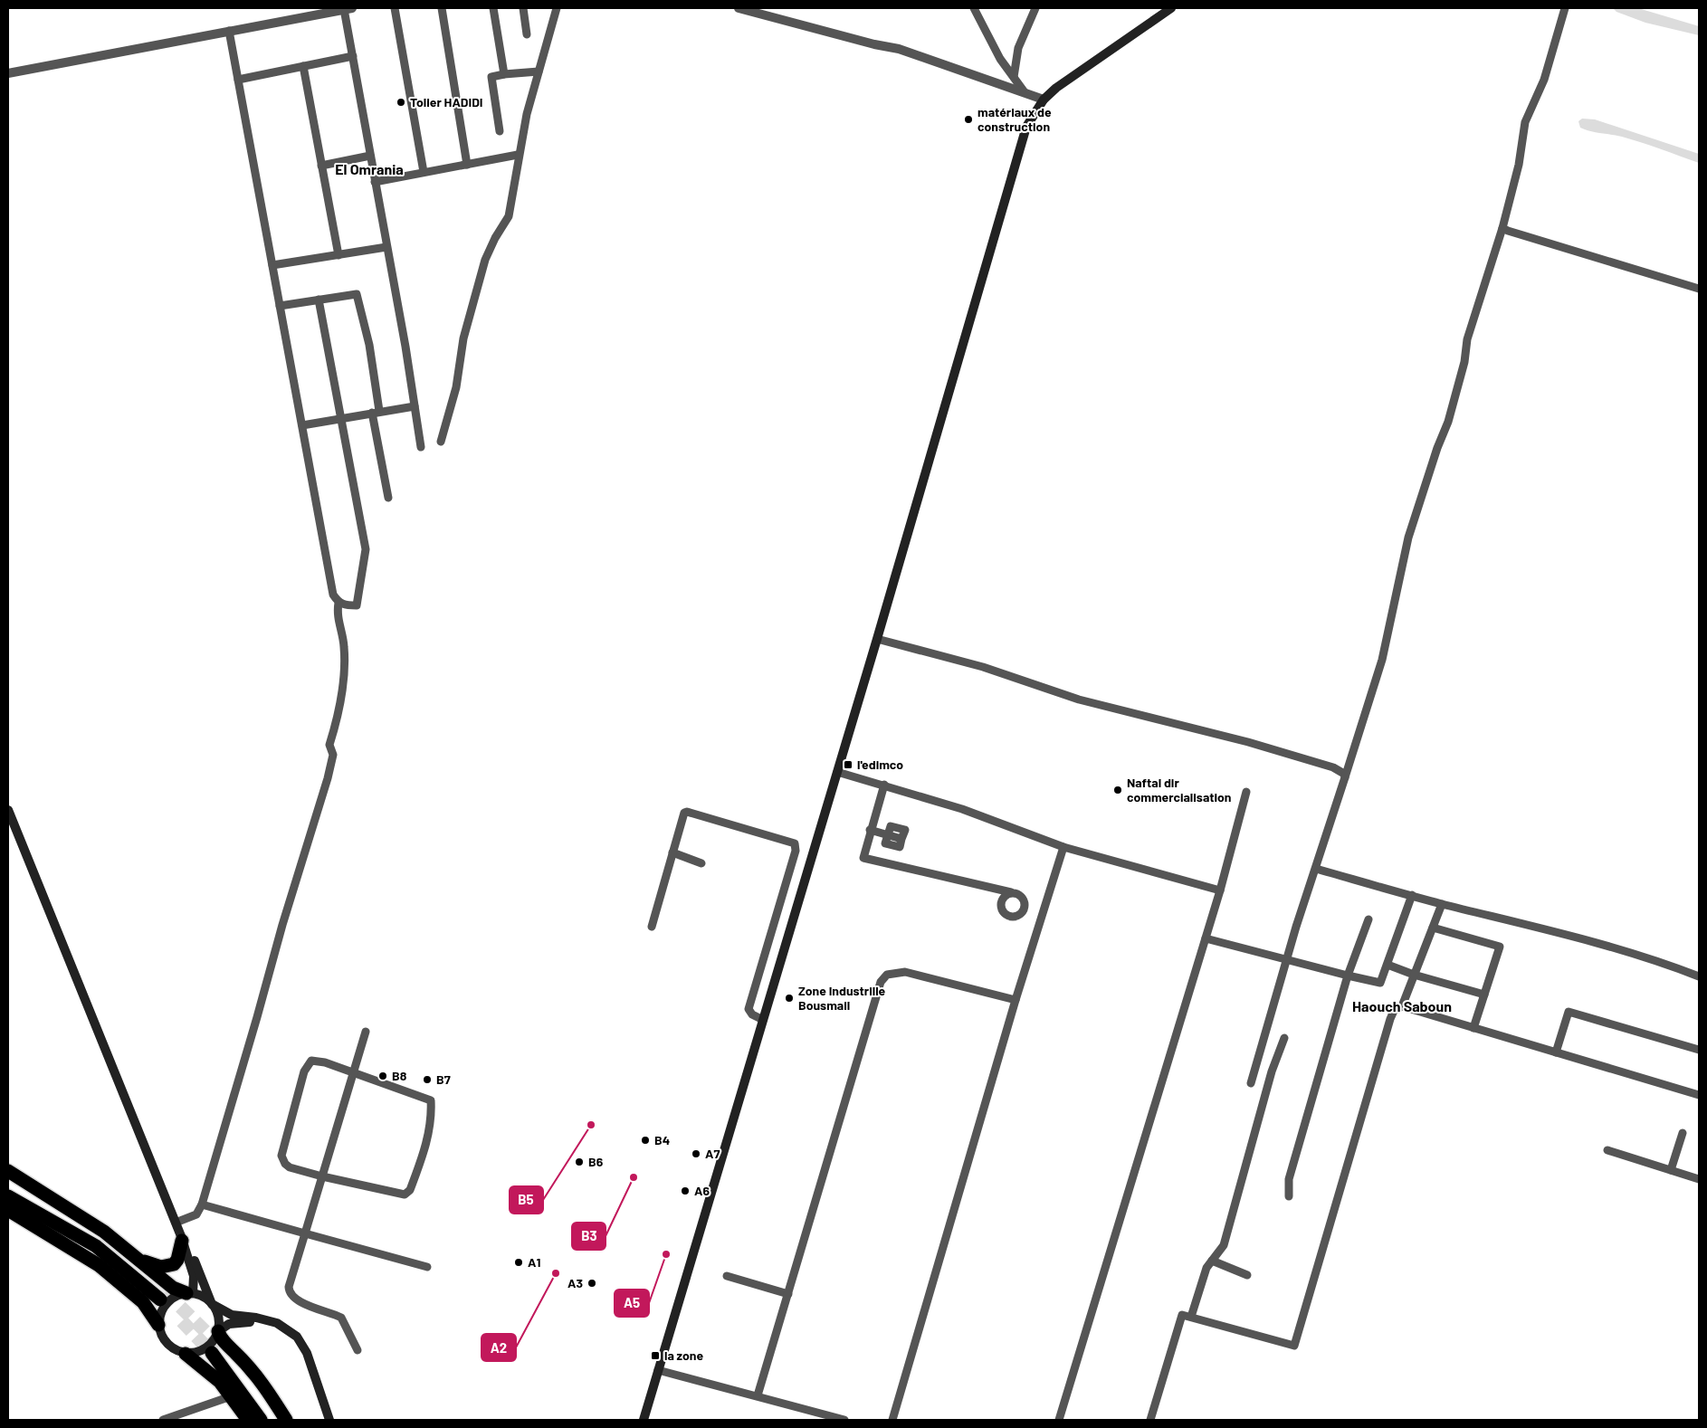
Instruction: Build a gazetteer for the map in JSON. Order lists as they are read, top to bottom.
{
  "districts": ["El Omrania", "Haouch Saboun"],
  "places": {
    "other": [
      "Tolier HADIDI",
      "matériaux de construction",
      "Naftal dir commercialisation",
      "Zone Industrille Bousmail",
      "B8",
      "B7",
      "B5",
      "B4",
      "A7",
      "B6",
      "B3",
      "A6",
      "A5",
      "A1",
      "A2",
      "A3"
    ],
    "transit": ["l'edimco", "la zone"]
  }
}
